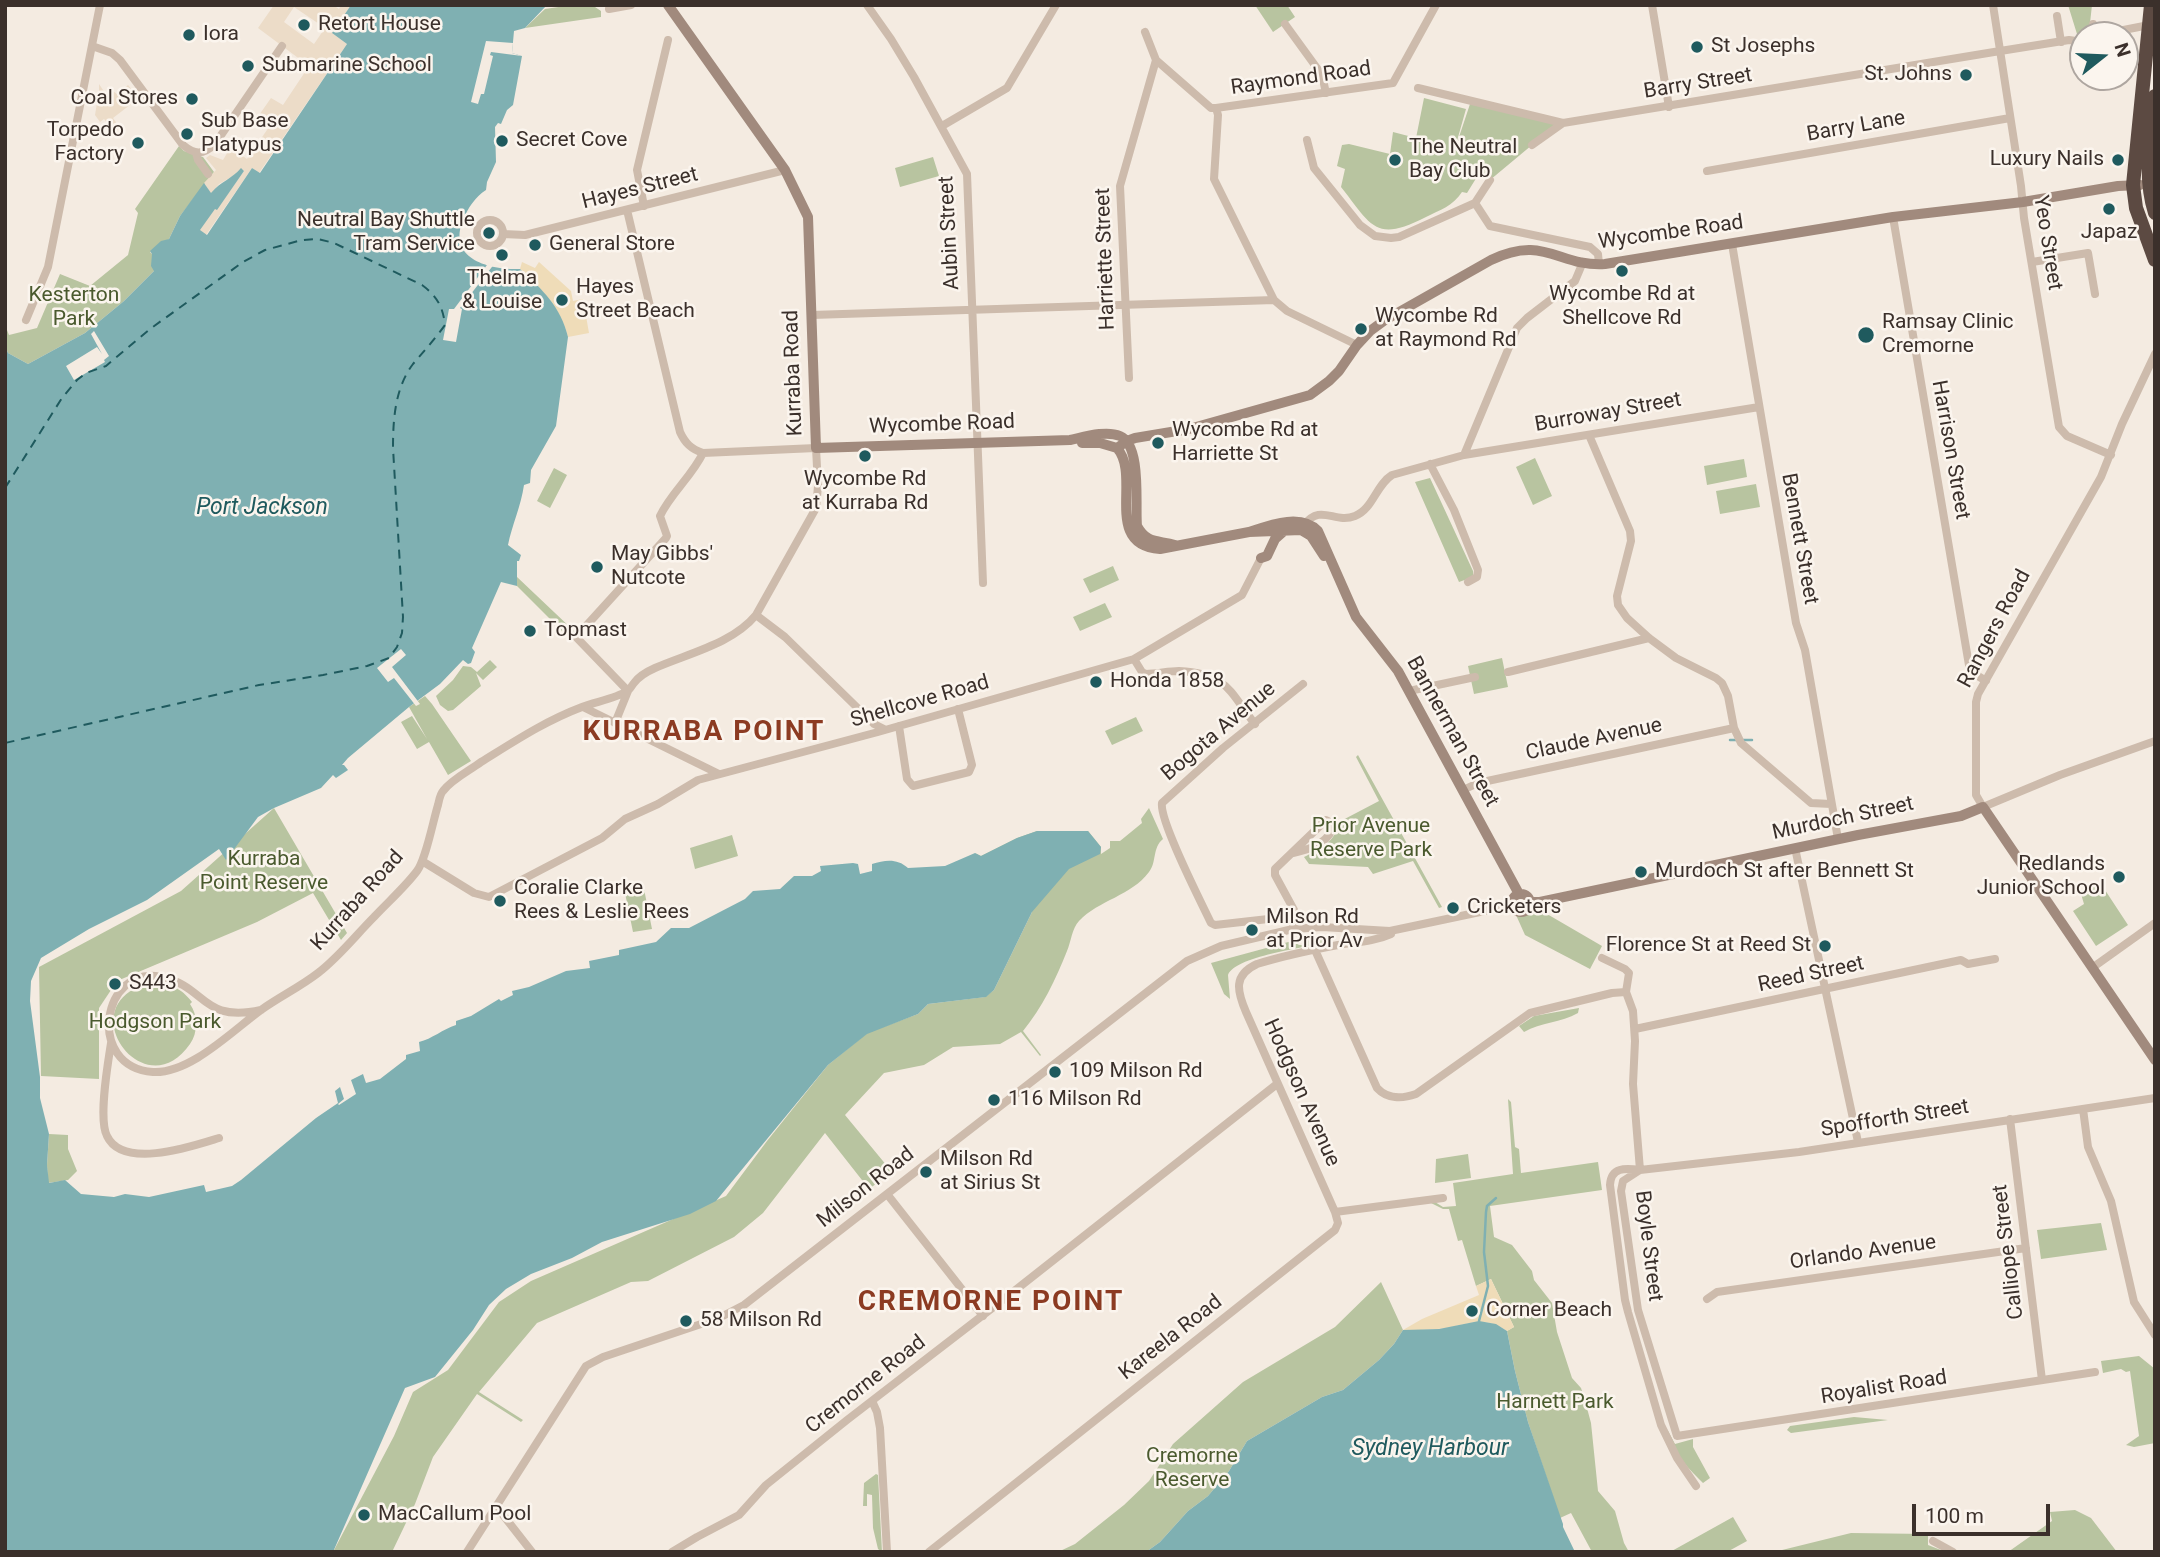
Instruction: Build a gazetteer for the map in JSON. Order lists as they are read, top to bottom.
{
  "streets": {
    "main road": [
      "Wycombe Road",
      "Kurraba Road",
      "Rangers Road",
      "Bannerman Street",
      "Murdoch Street"
    ],
    "street": [
      "Raymond Road",
      "Barry Street",
      "Barry Lane",
      "Hayes Street",
      "Aubin Street",
      "Yeo Street",
      "Harriette Street",
      "Burroway Street",
      "Harrison Street",
      "Bennett Street",
      "Shellcove Road",
      "Bogota Avenue",
      "Claude Avenue",
      "Reed Street",
      "Hodgson Avenue",
      "Spofforth Street",
      "Milson Road",
      "Boyle Street",
      "Calliope Street",
      "Orlando Avenue",
      "Kareela Road",
      "Cremorne Road",
      "Royalist Road"
    ]
  },
  "crossings": [
    ["Barry Street", "Yeo Street"],
    ["Barry Lane", "Yeo Street"],
    ["Hayes Street", "Kurraba Road"],
    ["Aubin Street", "Wycombe Road"],
    ["Wycombe Road", "Yeo Street"],
    ["Wycombe Road", "Kurraba Road"],
    ["Wycombe Road", "Harrison Street"],
    ["Wycombe Road", "Bennett Street"],
    ["Yeo Street", "Rangers Road"],
    ["Kurraba Road", "Shellcove Road"],
    ["Burroway Street", "Bennett Street"],
    ["Harrison Street", "Rangers Road"],
    ["Bennett Street", "Murdoch Street"],
    ["Rangers Road", "Murdoch Street"],
    ["Bannerman Street", "Claude Avenue"],
    ["Bannerman Street", "Murdoch Street"],
    ["Reed Street", "Boyle Street"],
    ["Hodgson Avenue", "Kareela Road"],
    ["Hodgson Avenue", "Cremorne Road"],
    ["Spofforth Street", "Boyle Street"],
    ["Spofforth Street", "Calliope Street"],
    ["Boyle Street", "Royalist Road"],
    ["Calliope Street", "Orlando Avenue"],
    ["Calliope Street", "Royalist Road"]
  ],
  "districts": ["KURRABA POINT", "CREMORNE POINT"],
  "water": ["Port Jackson", "Sydney Harbour"],
  "parks": [
    "Kesterton Park",
    "Prior Avenue Reserve Park",
    "Kurraba Point Reserve",
    "Hodgson Park",
    "Harnett Park",
    "Cremorne Reserve"
  ],
  "places": [
    "Retort House",
    "Iora",
    "St Josephs",
    "Submarine School",
    "St. Johns",
    "Coal Stores",
    "Sub Base Platypus",
    "Secret Cove",
    "Torpedo Factory",
    "The Neutral Bay Club",
    "Luxury Nails",
    "Japaz",
    "Neutral Bay Shuttle Tram Service",
    "General Store",
    "Thelma & Louise",
    "Wycombe Rd at Shellcove Rd",
    "Hayes Street Beach",
    "Wycombe Rd at Raymond Rd",
    "Ramsay Clinic Cremorne",
    "Wycombe Rd at Harriette St",
    "Wycombe Rd at Kurraba Rd",
    "May Gibbs' Nutcote",
    "Topmast",
    "Honda 1858",
    "Murdoch St after Bennett St",
    "Redlands Junior School",
    "Coralie Clarke Rees & Leslie Rees",
    "Cricketers",
    "Milson Rd at Prior Av",
    "Florence St at Reed St",
    "S443",
    "109 Milson Rd",
    "116 Milson Rd",
    "Milson Rd at Sirius St",
    "Corner Beach",
    "58 Milson Rd",
    "MacCallum Pool"
  ],
  "scale_bar": "100 m",
  "north": "right"
}
